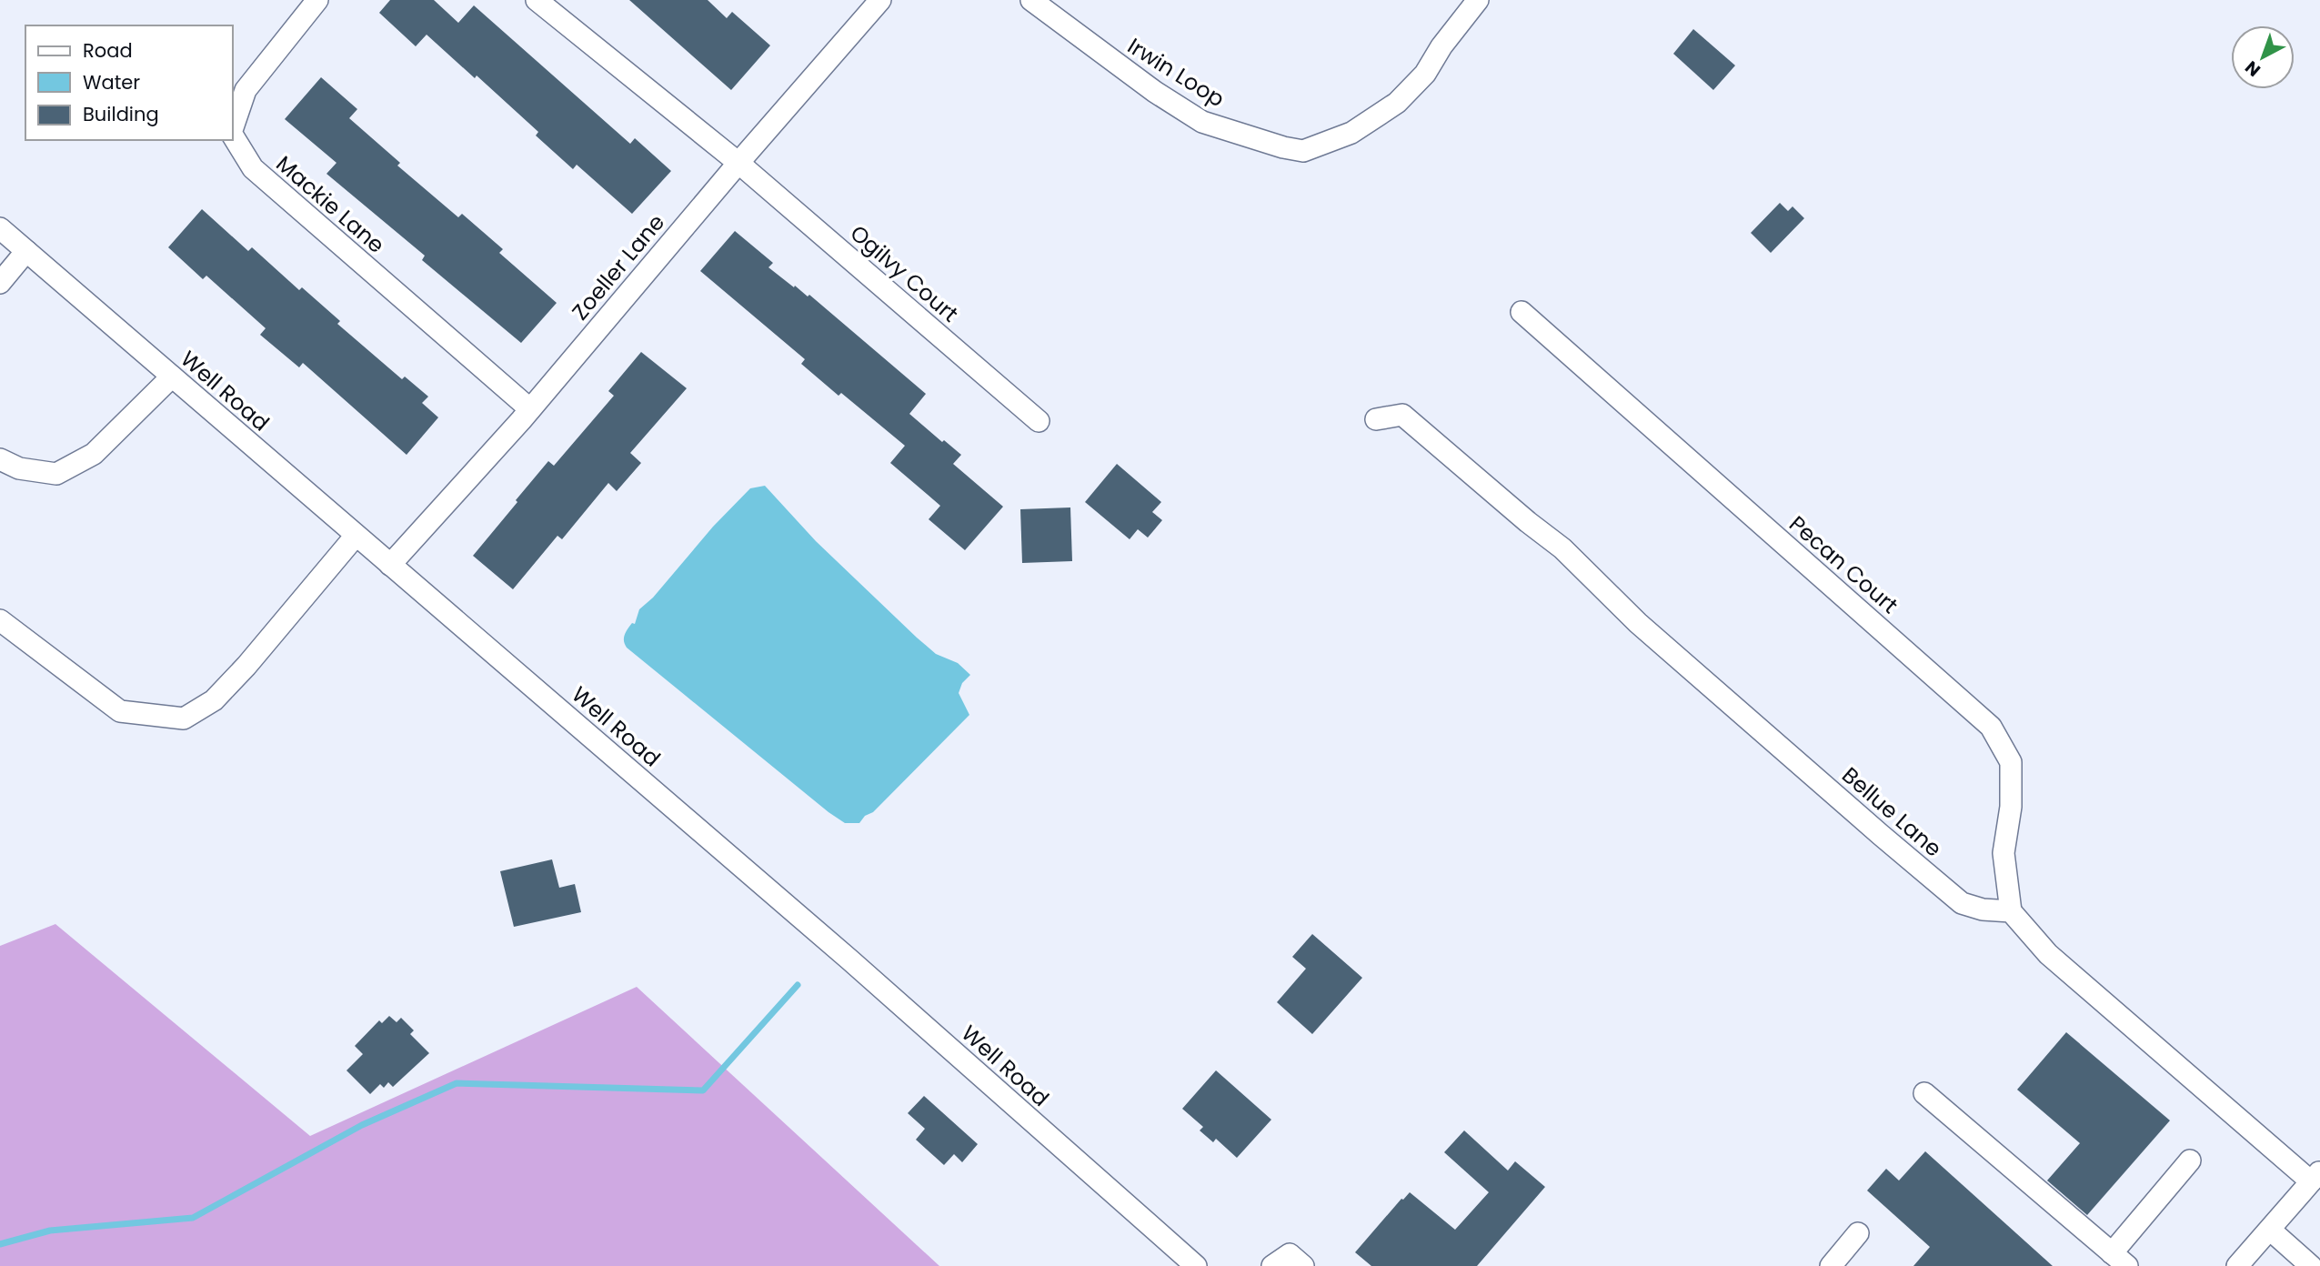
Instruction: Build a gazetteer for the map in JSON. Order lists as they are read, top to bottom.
{
  "streets": {
    "street": [
      "Irwin Loop",
      "Mackie Lane",
      "Zoeller Lane",
      "Ogilvy Court",
      "Well Road",
      "Pecan Court",
      "Bellue Lane"
    ]
  },
  "crossings": [
    ["Mackie Lane", "Zoeller Lane"],
    ["Zoeller Lane", "Ogilvy Court"],
    ["Zoeller Lane", "Well Road"],
    ["Pecan Court", "Bellue Lane"]
  ],
  "legend": ["Road", "Water", "Building"],
  "north": "bottom left"
}
